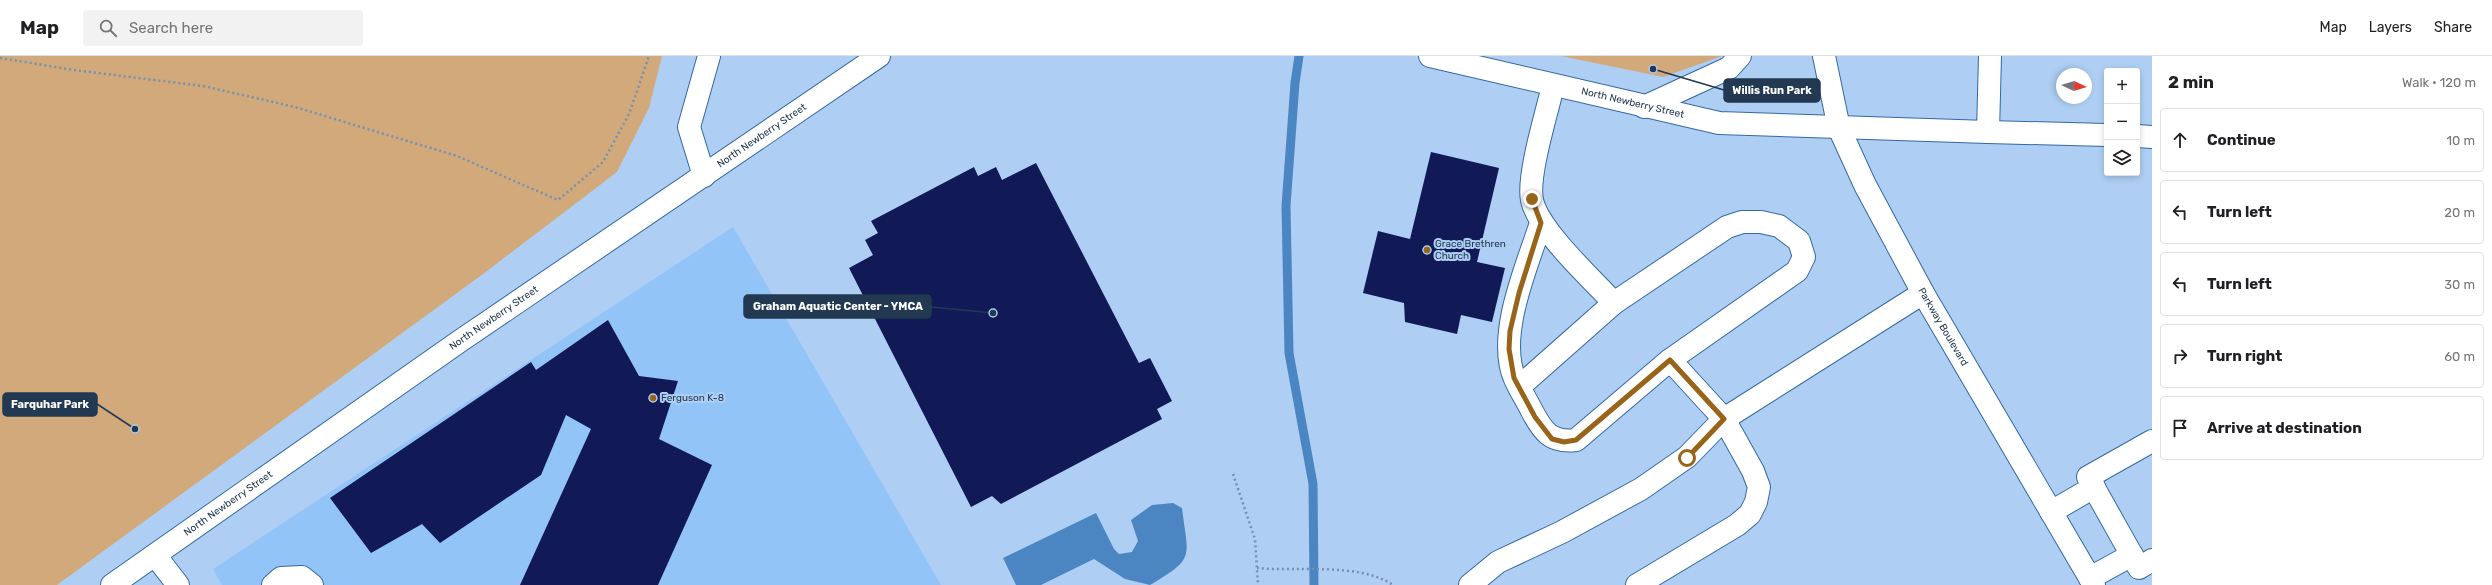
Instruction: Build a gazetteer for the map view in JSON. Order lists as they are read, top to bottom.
{
  "streets": {
    "street": ["North Newberry Street", "Parkway Boulevard"]
  },
  "crossings": [
    ["North Newberry Street", "Parkway Boulevard"]
  ],
  "places": [
    "Willis Run Park",
    "Grace Brethren Church",
    "Graham Aquatic Center - YMCA",
    "Ferguson K-8",
    "Farquhar Park"
  ],
  "north": "right",
  "page": {
    "header": "Map",
    "search": "Search here",
    "nav": ["Map", "Layers", "Share"],
    "heading": ["2 min", "Walk · 120 m"],
    "map_buttons": ["+", "−"],
    "list": [
      ["Continue", "10 m"],
      ["Turn left", "20 m"],
      ["Turn left", "30 m"],
      ["Turn right", "60 m"],
      "Arrive at destination"
    ]
  }
}
